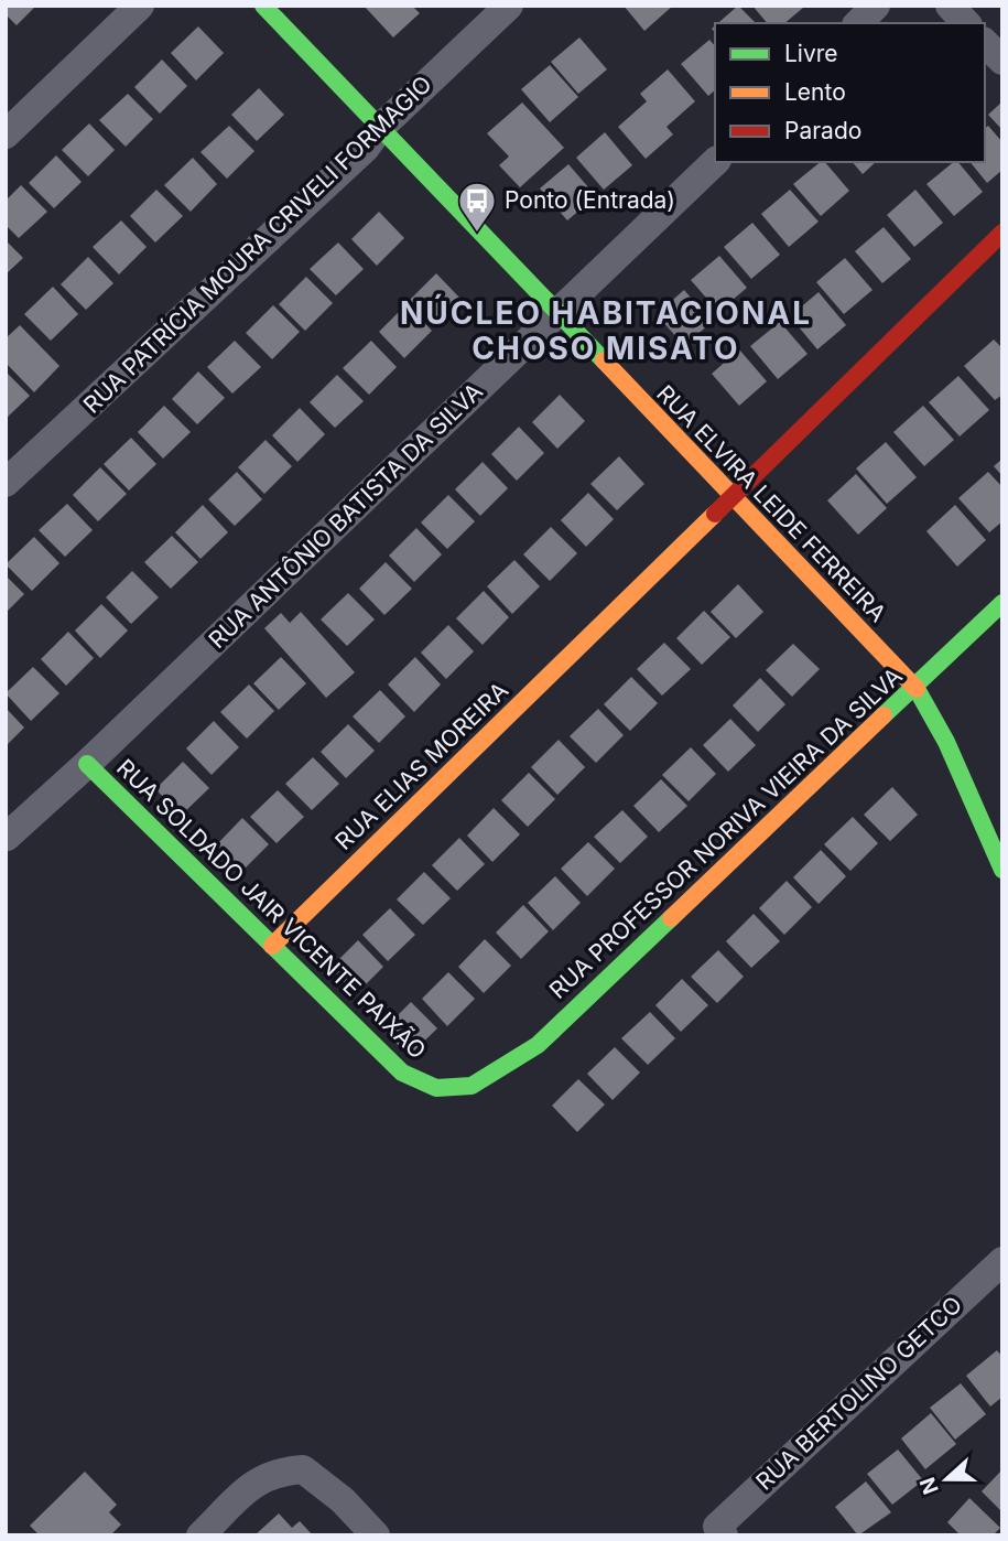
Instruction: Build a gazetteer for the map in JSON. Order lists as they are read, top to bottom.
{
  "streets": {
    "street": [
      "RUA PATRÍCIA MOURA CRIVELI FORMAGIO",
      "RUA ELVIRA LEIDE FERREIRA",
      "RUA ANTÔNIO BATISTA DA SILVA",
      "RUA ELIAS MOREIRA",
      "RUA PROFESSOR NORIVA VIEIRA DA SILVA",
      "RUA SOLDADO JAIR VICENTE PAIXÃO",
      "RUA BERTOLINO GETCO"
    ]
  },
  "crossings": [
    ["RUA PATRÍCIA MOURA CRIVELI FORMAGIO", "RUA ELVIRA LEIDE FERREIRA"],
    ["RUA ELVIRA LEIDE FERREIRA", "RUA ANTÔNIO BATISTA DA SILVA"],
    ["RUA ELVIRA LEIDE FERREIRA", "RUA ELIAS MOREIRA"],
    ["RUA ELVIRA LEIDE FERREIRA", "RUA PROFESSOR NORIVA VIEIRA DA SILVA"],
    ["RUA ANTÔNIO BATISTA DA SILVA", "RUA SOLDADO JAIR VICENTE PAIXÃO"],
    ["RUA ELIAS MOREIRA", "RUA SOLDADO JAIR VICENTE PAIXÃO"],
    ["RUA PROFESSOR NORIVA VIEIRA DA SILVA", "RUA SOLDADO JAIR VICENTE PAIXÃO"]
  ],
  "districts": ["NÚCLEO HABITACIONAL CHOSO MISATO"],
  "places": {
    "bus stop": ["Ponto (Entrada)"]
  },
  "legend": ["Livre", "Lento", "Parado"],
  "north": "left"
}
